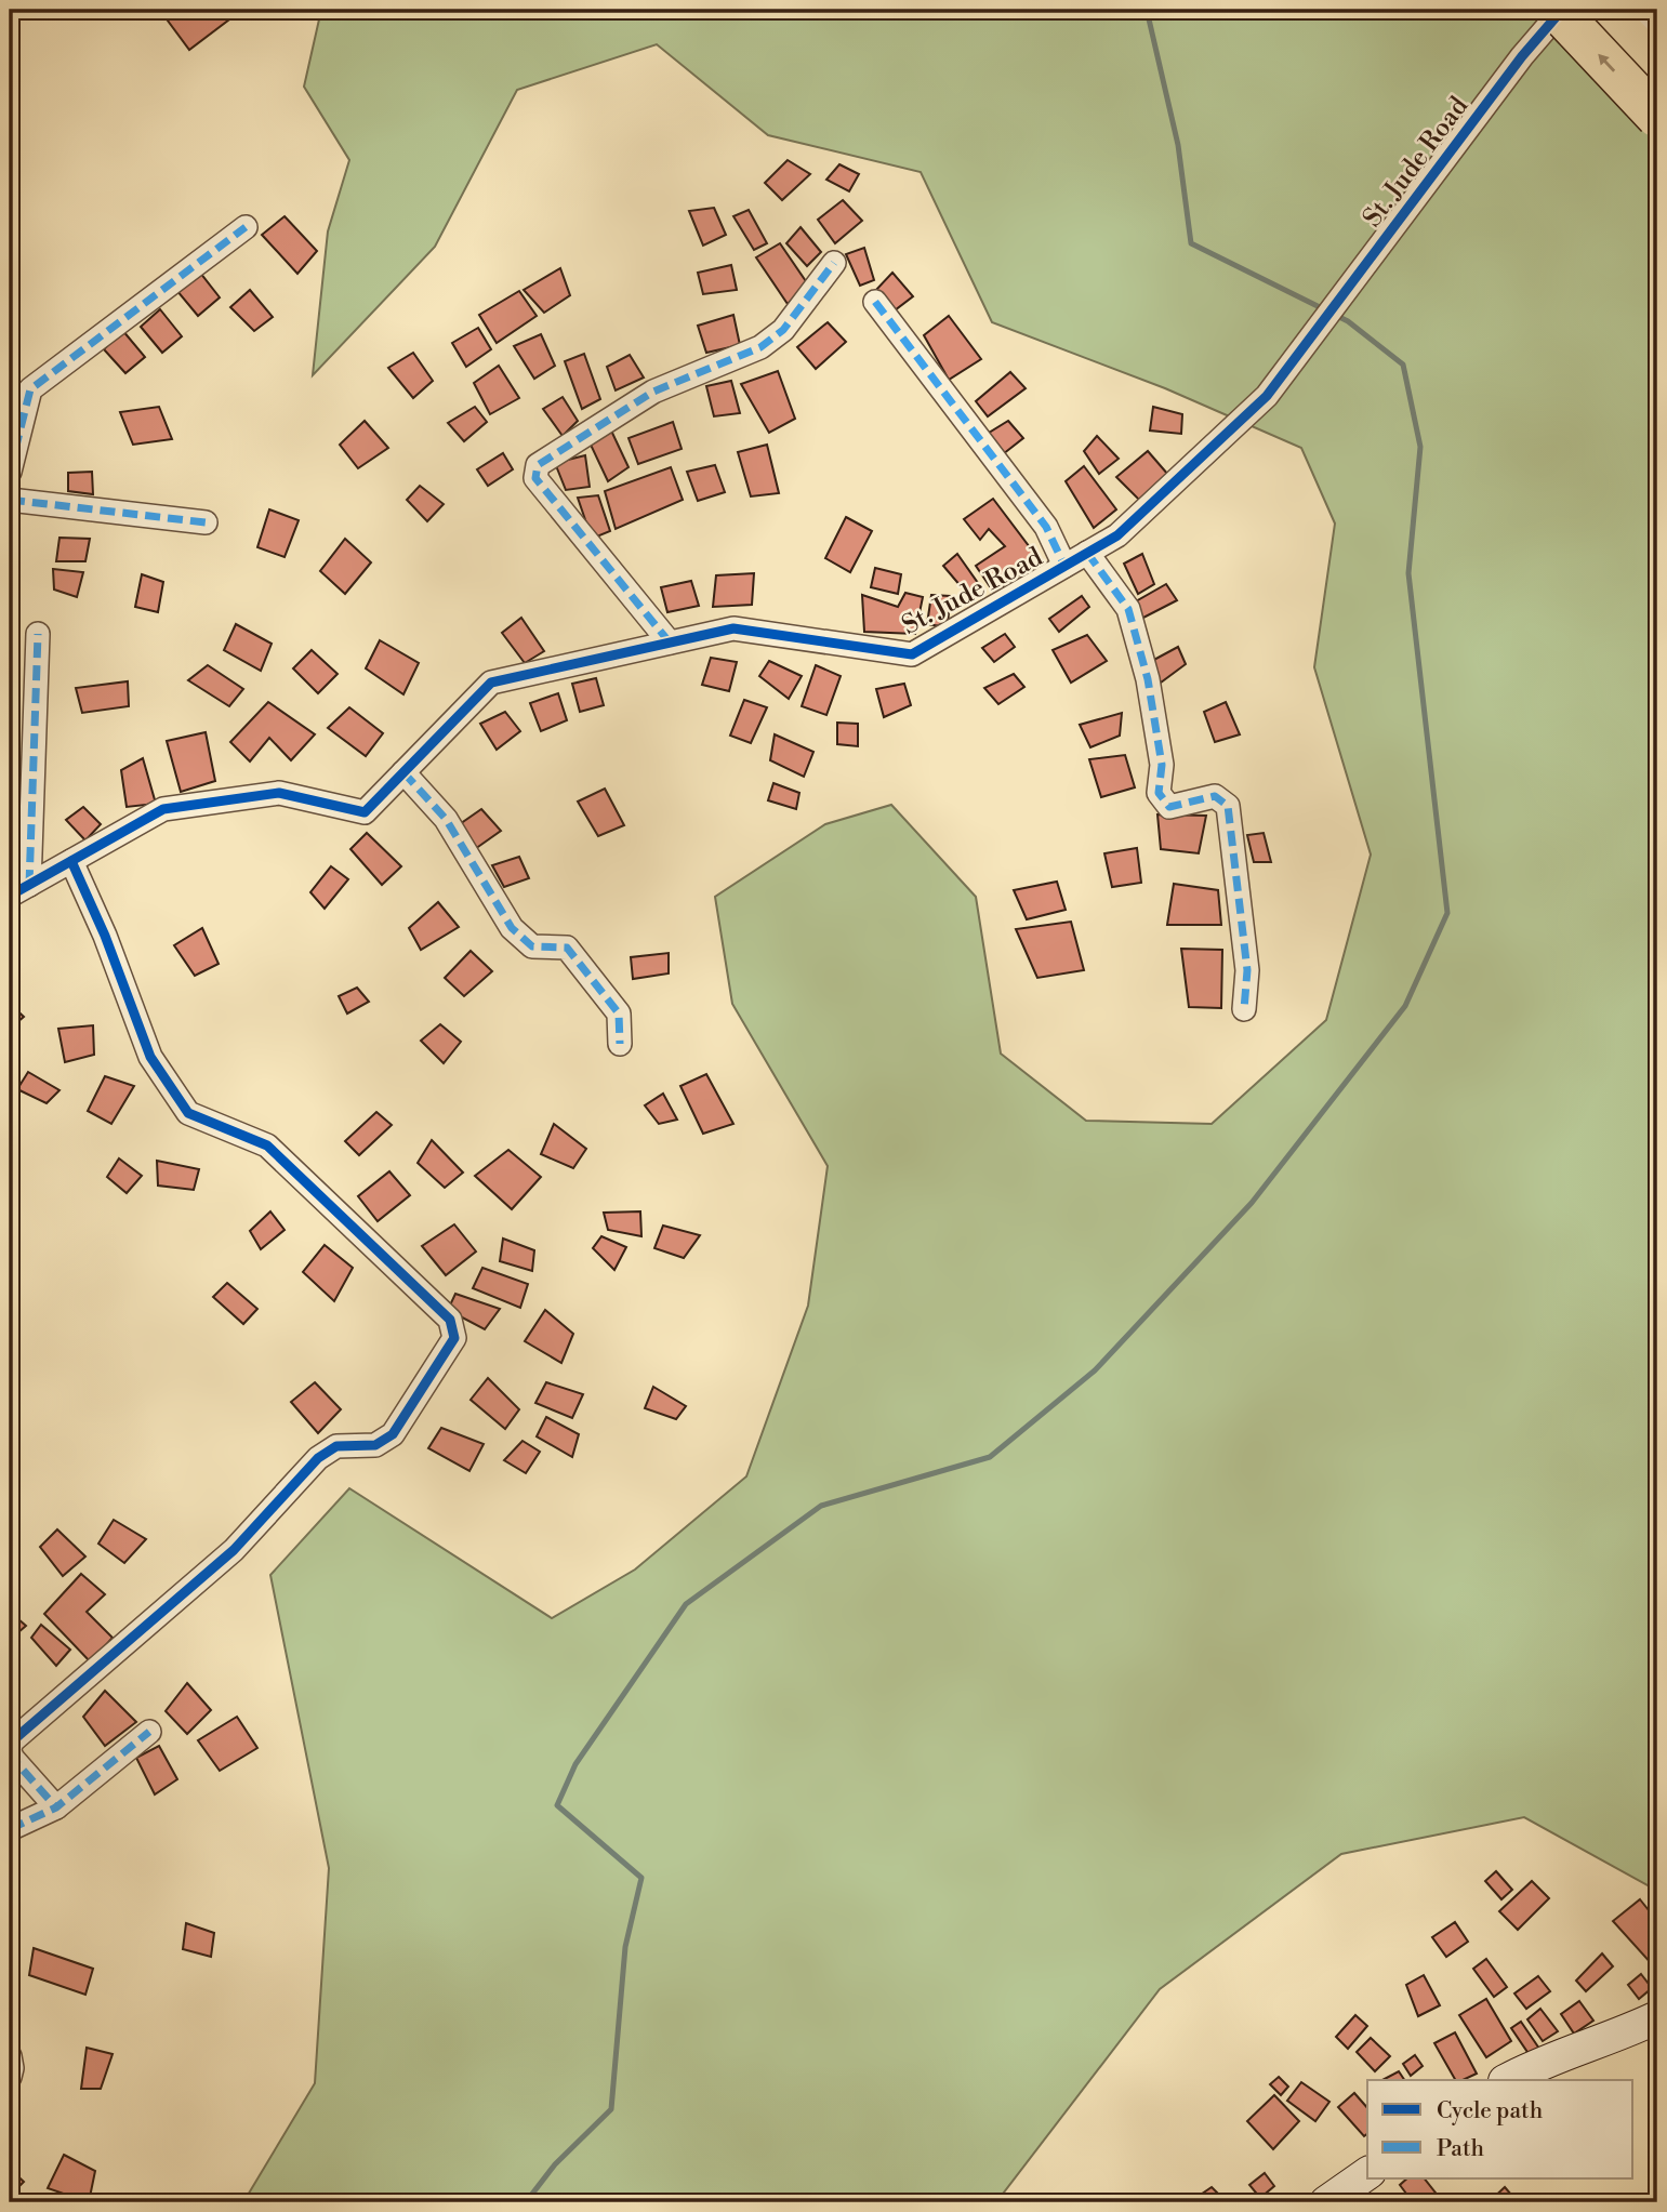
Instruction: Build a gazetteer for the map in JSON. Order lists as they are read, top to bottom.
{
  "streets": {
    "street": ["St. Jude Road"]
  },
  "legend": ["Cycle path", "Path"]
}
